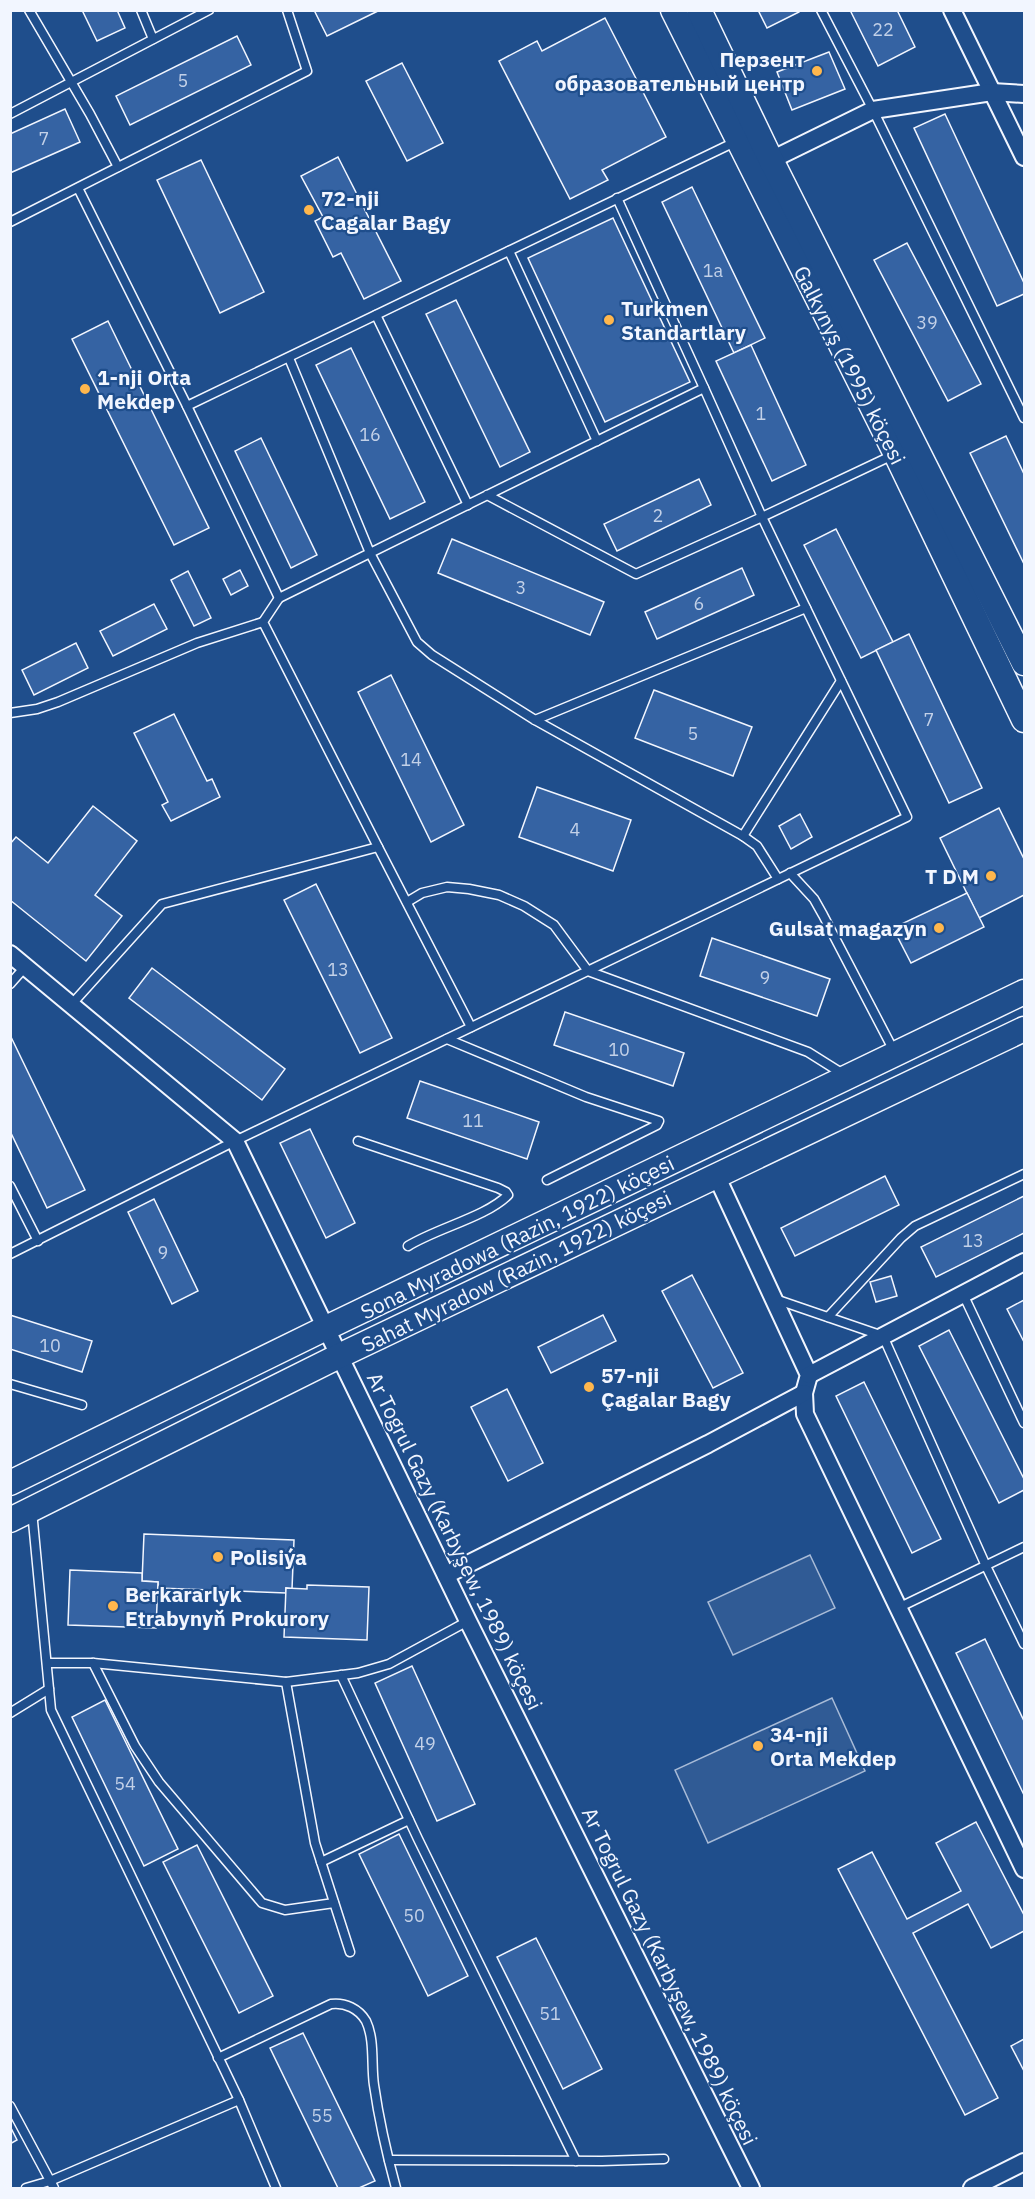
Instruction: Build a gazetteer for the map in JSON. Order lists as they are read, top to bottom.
{
  "streets": {
    "main road": ["Galkynyş (1995) köçesi", "Sona Myradowa (Razin, 1922) köçesi", "Sahat Myradow (Razin, 1922) köçesi"],
    "street": ["Ar Togrul Gazy (Karbyşew, 1989) köçesi"]
  },
  "crossings": [
    ["Sona Myradowa (Razin, 1922) köçesi", "Ar Togrul Gazy (Karbyşew, 1989) köçesi"],
    ["Sahat Myradow (Razin, 1922) köçesi", "Ar Togrul Gazy (Karbyşew, 1989) köçesi"]
  ],
  "places": [
    "Перзент образовательный центр",
    "72-nji Cagalar Bagy",
    "Turkmen Standartlary",
    "1-nji Orta Mekdep",
    "T D M",
    "Gulsat magazyn",
    "57-nji Çagalar Bagy",
    "Polisiýa",
    "Berkararlyk Etrabynyň Prokurory",
    "34-nji Orta Mekdep"
  ],
  "house_numbers": [
    "22",
    "5",
    "7",
    "1а",
    "39",
    "1",
    "16",
    "2",
    "3",
    "6",
    "7",
    "5",
    "14",
    "4",
    "13",
    "9",
    "10",
    "11",
    "13",
    "9",
    "10",
    "49",
    "54",
    "50",
    "51",
    "55"
  ]
}
